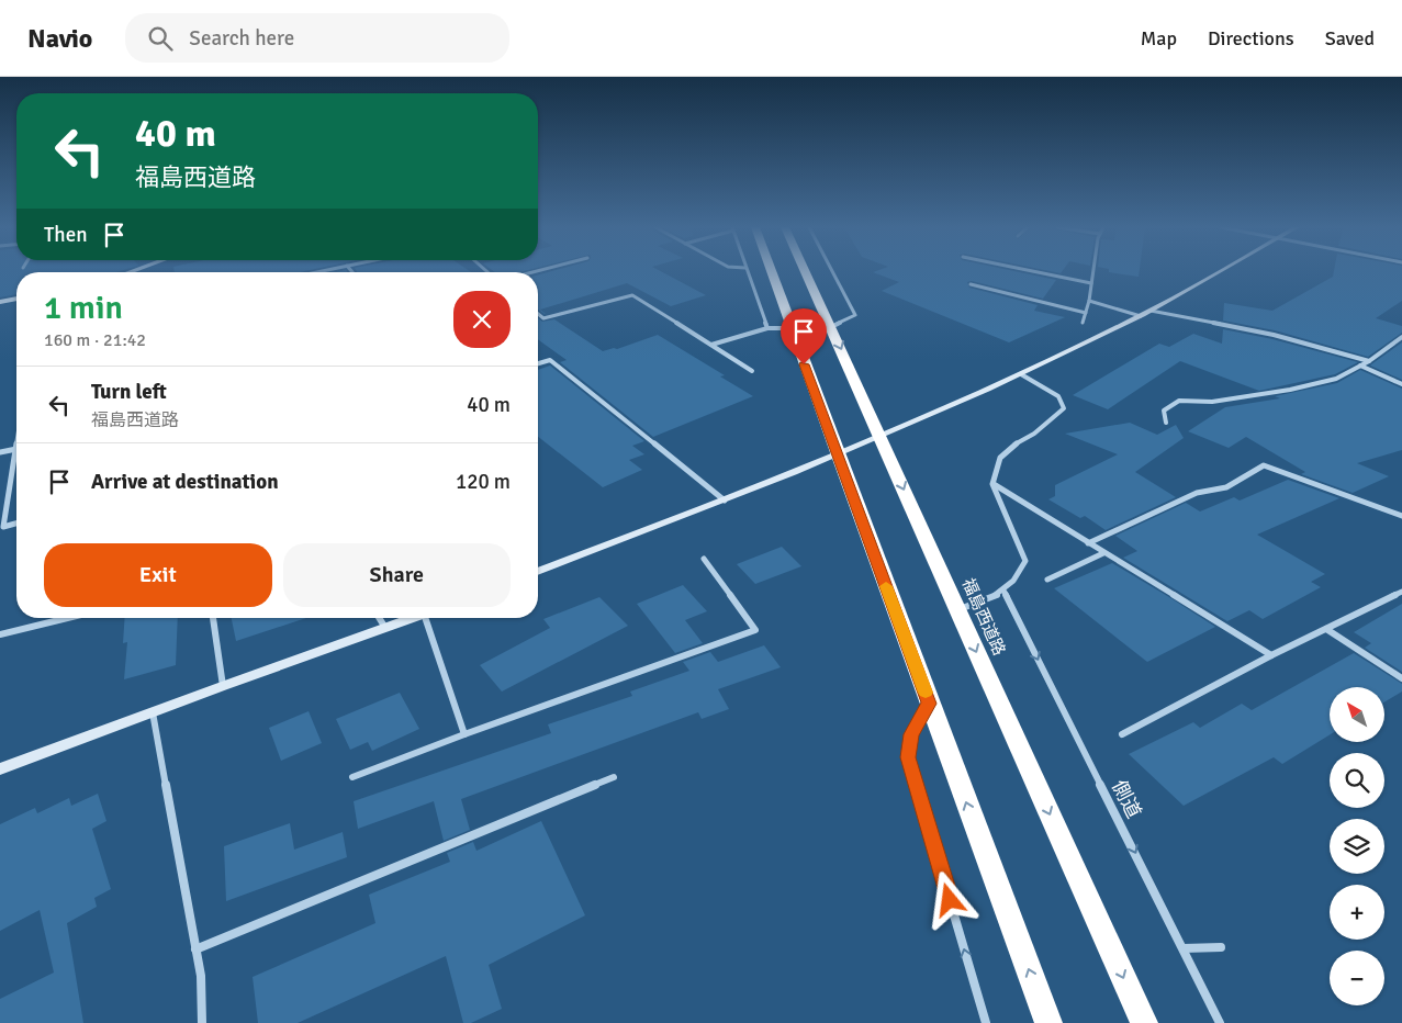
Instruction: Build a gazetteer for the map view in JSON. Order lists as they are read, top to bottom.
{
  "streets": {
    "highway": ["福島西道路"],
    "street": ["側道"]
  },
  "one_way": ["側道"],
  "north": "top left",
  "page": {
    "header": "Navio",
    "search": "Search here",
    "nav": ["Map", "Directions", "Saved"],
    "turn": ["40 m", "福島西道路"],
    "then": "Then",
    "heading": ["1 min", "160 m · 21:42"],
    "list": [
      {
        "name": "Turn left",
        "note": "福島西道路",
        "value": "40 m"
      },
      {
        "name": "Arrive at destination",
        "value": "120 m"
      }
    ],
    "buttons": ["Exit", "Share"],
    "map_buttons": ["+", "−"]
  }
}
